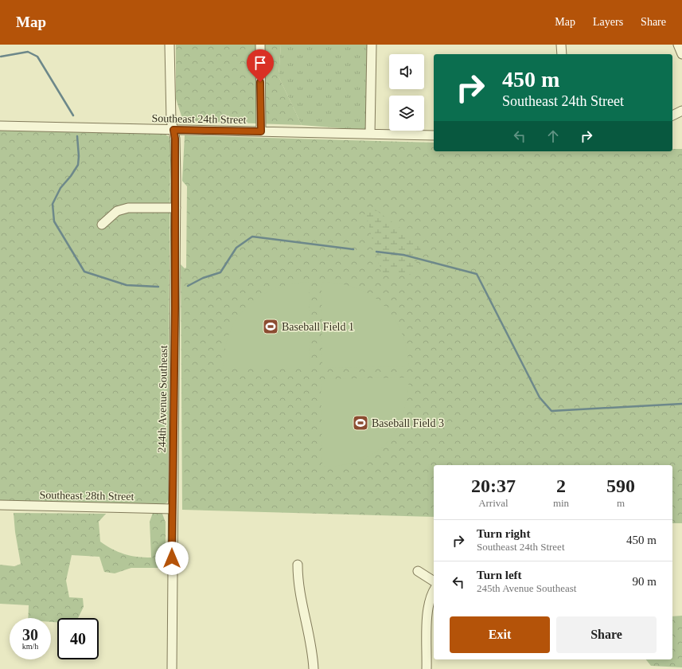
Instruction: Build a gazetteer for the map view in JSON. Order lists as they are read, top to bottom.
{
  "streets": {
    "street": ["Southeast 24th Street", "244th Avenue Southeast", "Southeast 28th Street"]
  },
  "crossings": [
    ["Southeast 24th Street", "244th Avenue Southeast"],
    ["244th Avenue Southeast", "Southeast 28th Street"]
  ],
  "places": {
    "sports": ["Baseball Field 1", "Baseball Field 3"]
  },
  "page": {
    "header": "Map",
    "nav": ["Map", "Layers", "Share"],
    "turn": ["450 m", "Southeast 24th Street"],
    "eta": [
      "20:37",
      "Arrival",
      "2",
      "min",
      "590",
      "m"
    ],
    "list": [
      {
        "name": "Turn right",
        "note": "Southeast 24th Street",
        "value": "450 m"
      },
      {
        "name": "Turn left",
        "note": "245th Avenue Southeast",
        "value": "90 m"
      }
    ],
    "buttons": ["Exit", "Share"],
    "speed": "30 km/h",
    "limit": "40"
  }
}
